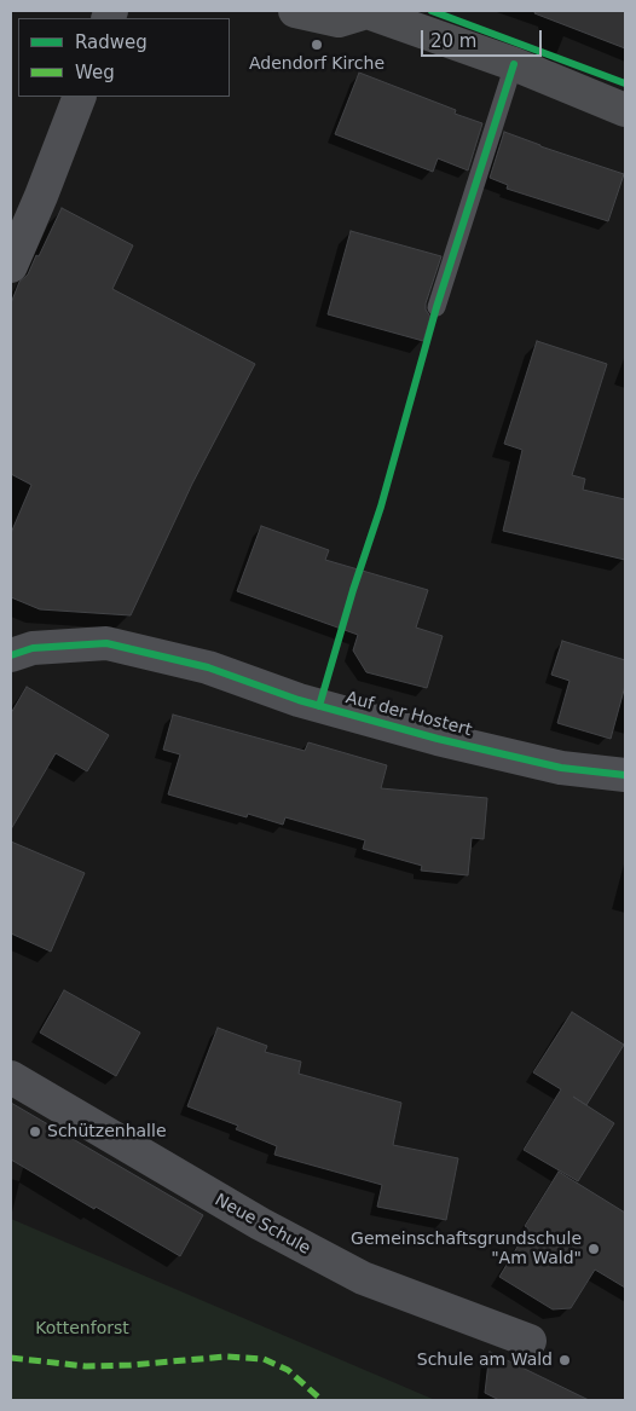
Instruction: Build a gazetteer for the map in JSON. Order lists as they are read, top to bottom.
{
  "streets": {
    "street": ["Auf der Hostert", "Neue Schule"]
  },
  "parks": ["Kottenforst"],
  "places": [
    "Adendorf Kirche",
    "Schützenhalle",
    "Gemeinschaftsgrundschule \"Am Wald\"",
    "Schule am Wald"
  ],
  "legend": ["Radweg", "Weg"],
  "scale_bar": "20 m"
}
